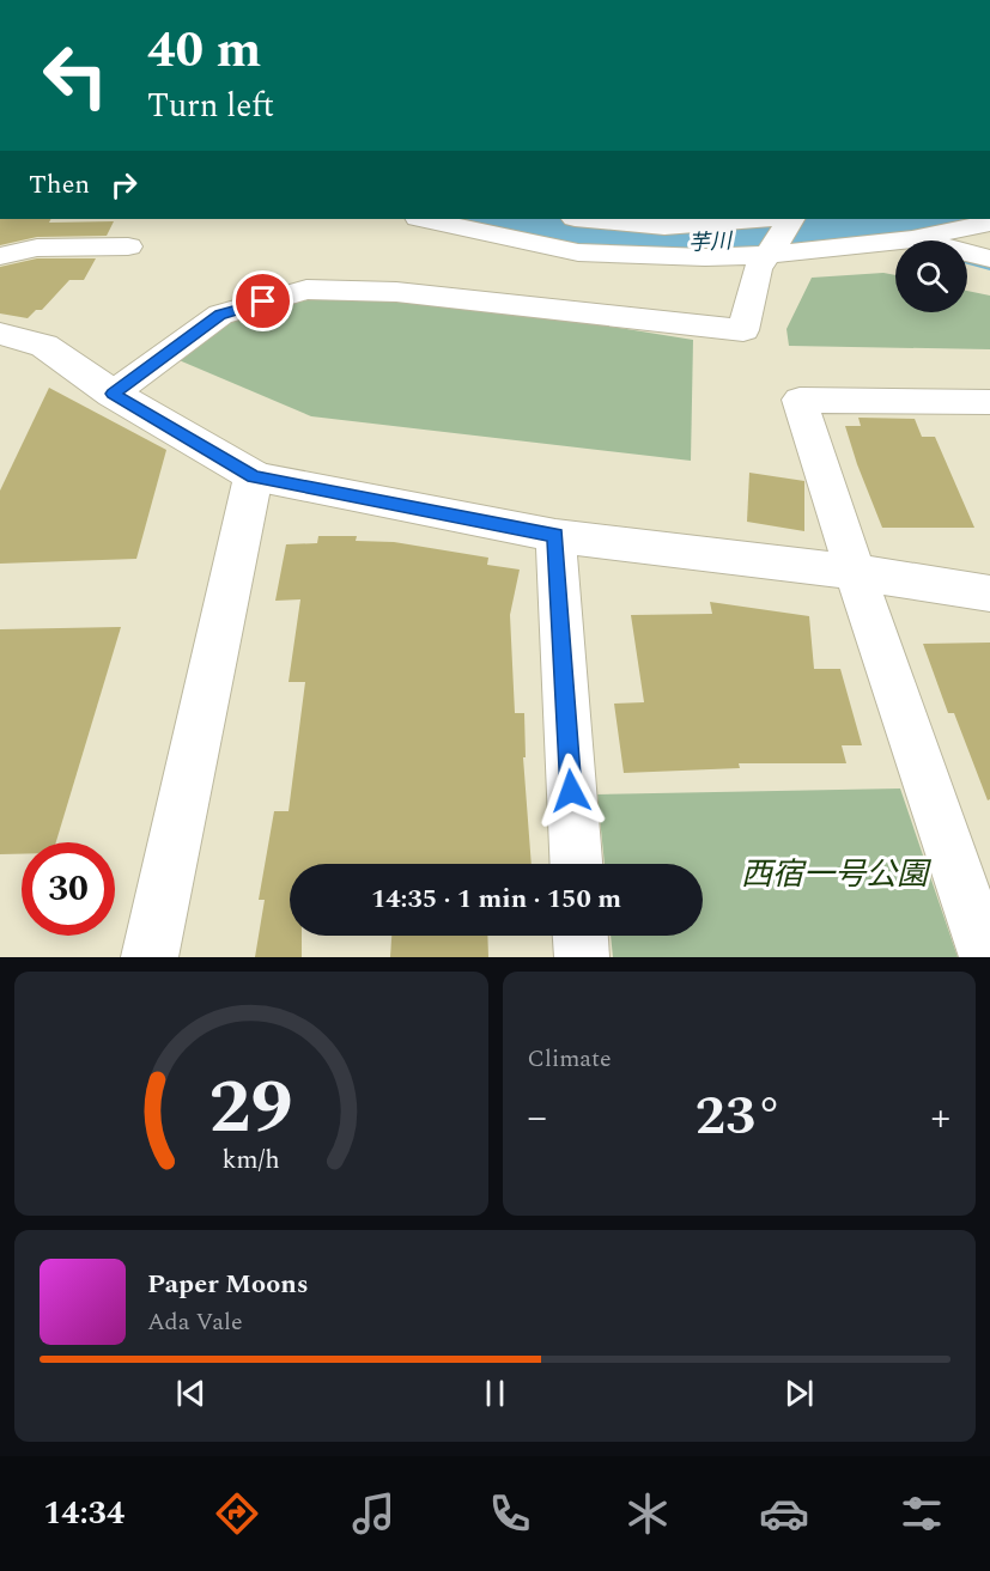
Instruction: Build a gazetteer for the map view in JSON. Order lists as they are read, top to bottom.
{
  "water": ["芋川"],
  "parks": ["西宿一号公園"],
  "page": {
    "turn": ["40 m", "Turn left"],
    "then": "Then",
    "limit": "30",
    "trip": "14:35 · 1 min · 150 m",
    "tile": "Climate",
    "heat": ["−", "23°", "+"],
    "song": ["Paper Moons", "Ada Vale"],
    "tabs": "14:34",
    "gauge": ["29", "km/h"]
  }
}
